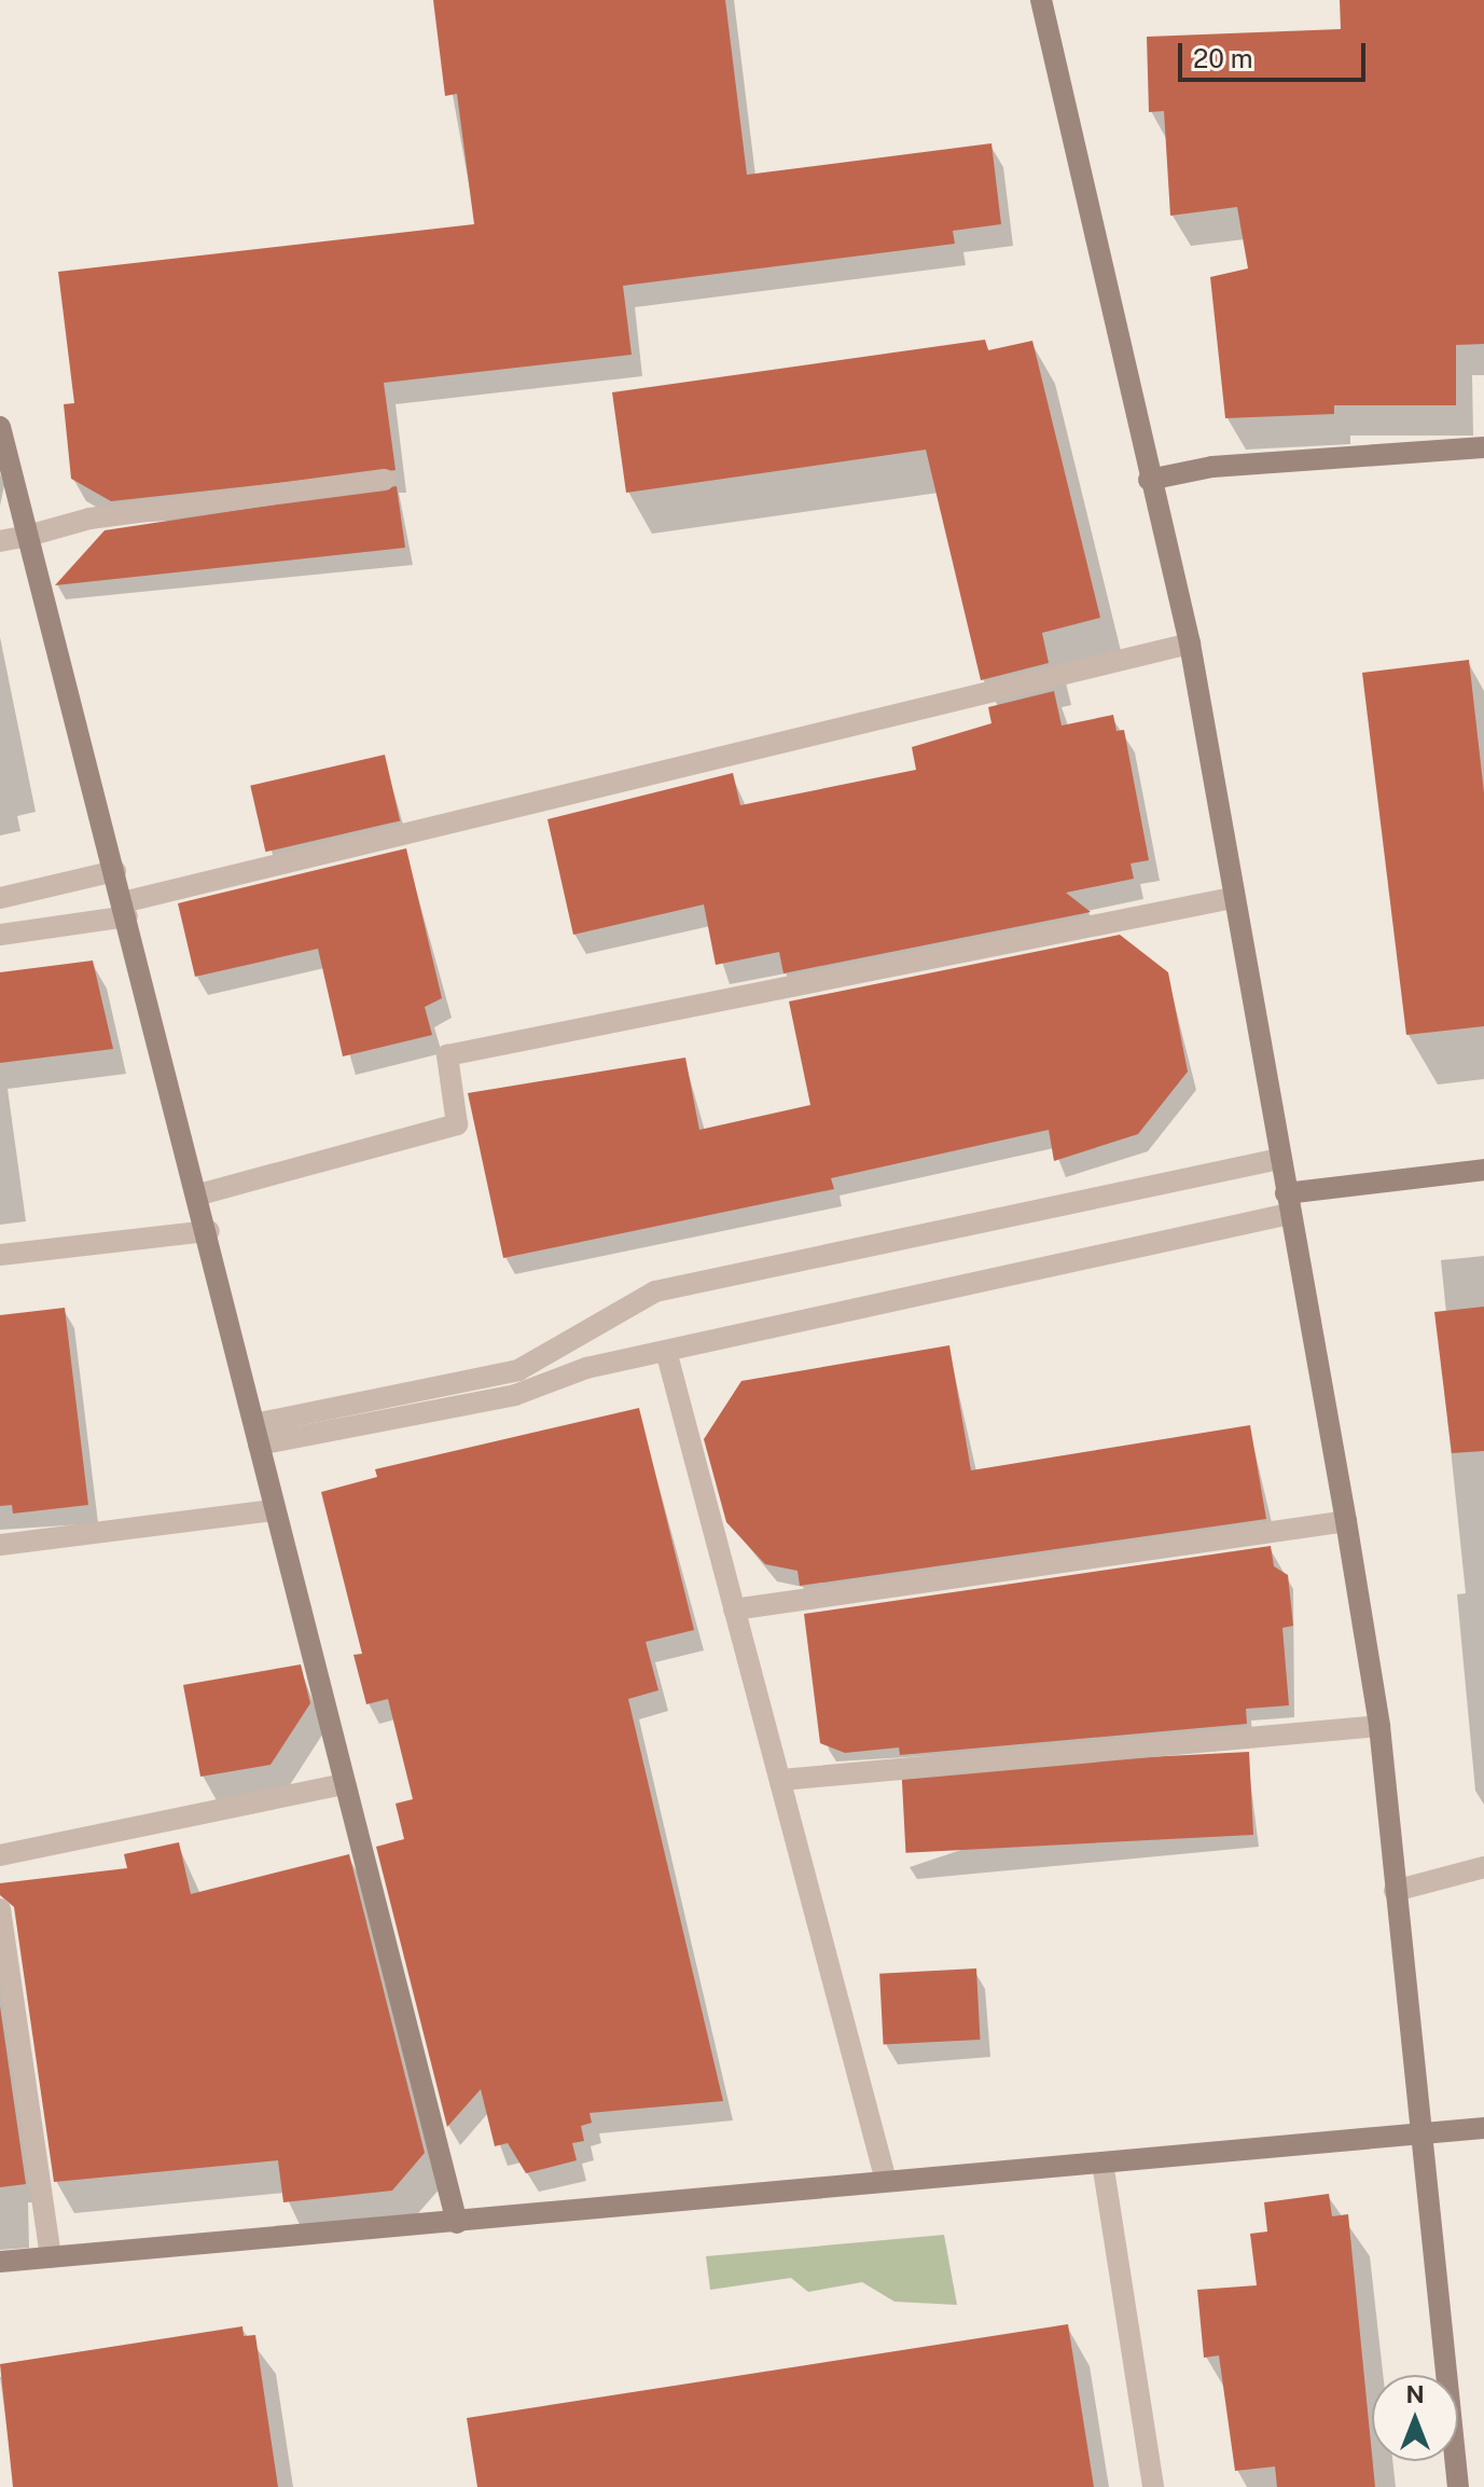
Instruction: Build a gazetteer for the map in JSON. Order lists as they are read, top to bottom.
{
  "scale_bar": "20 m",
  "north": "top"
}
